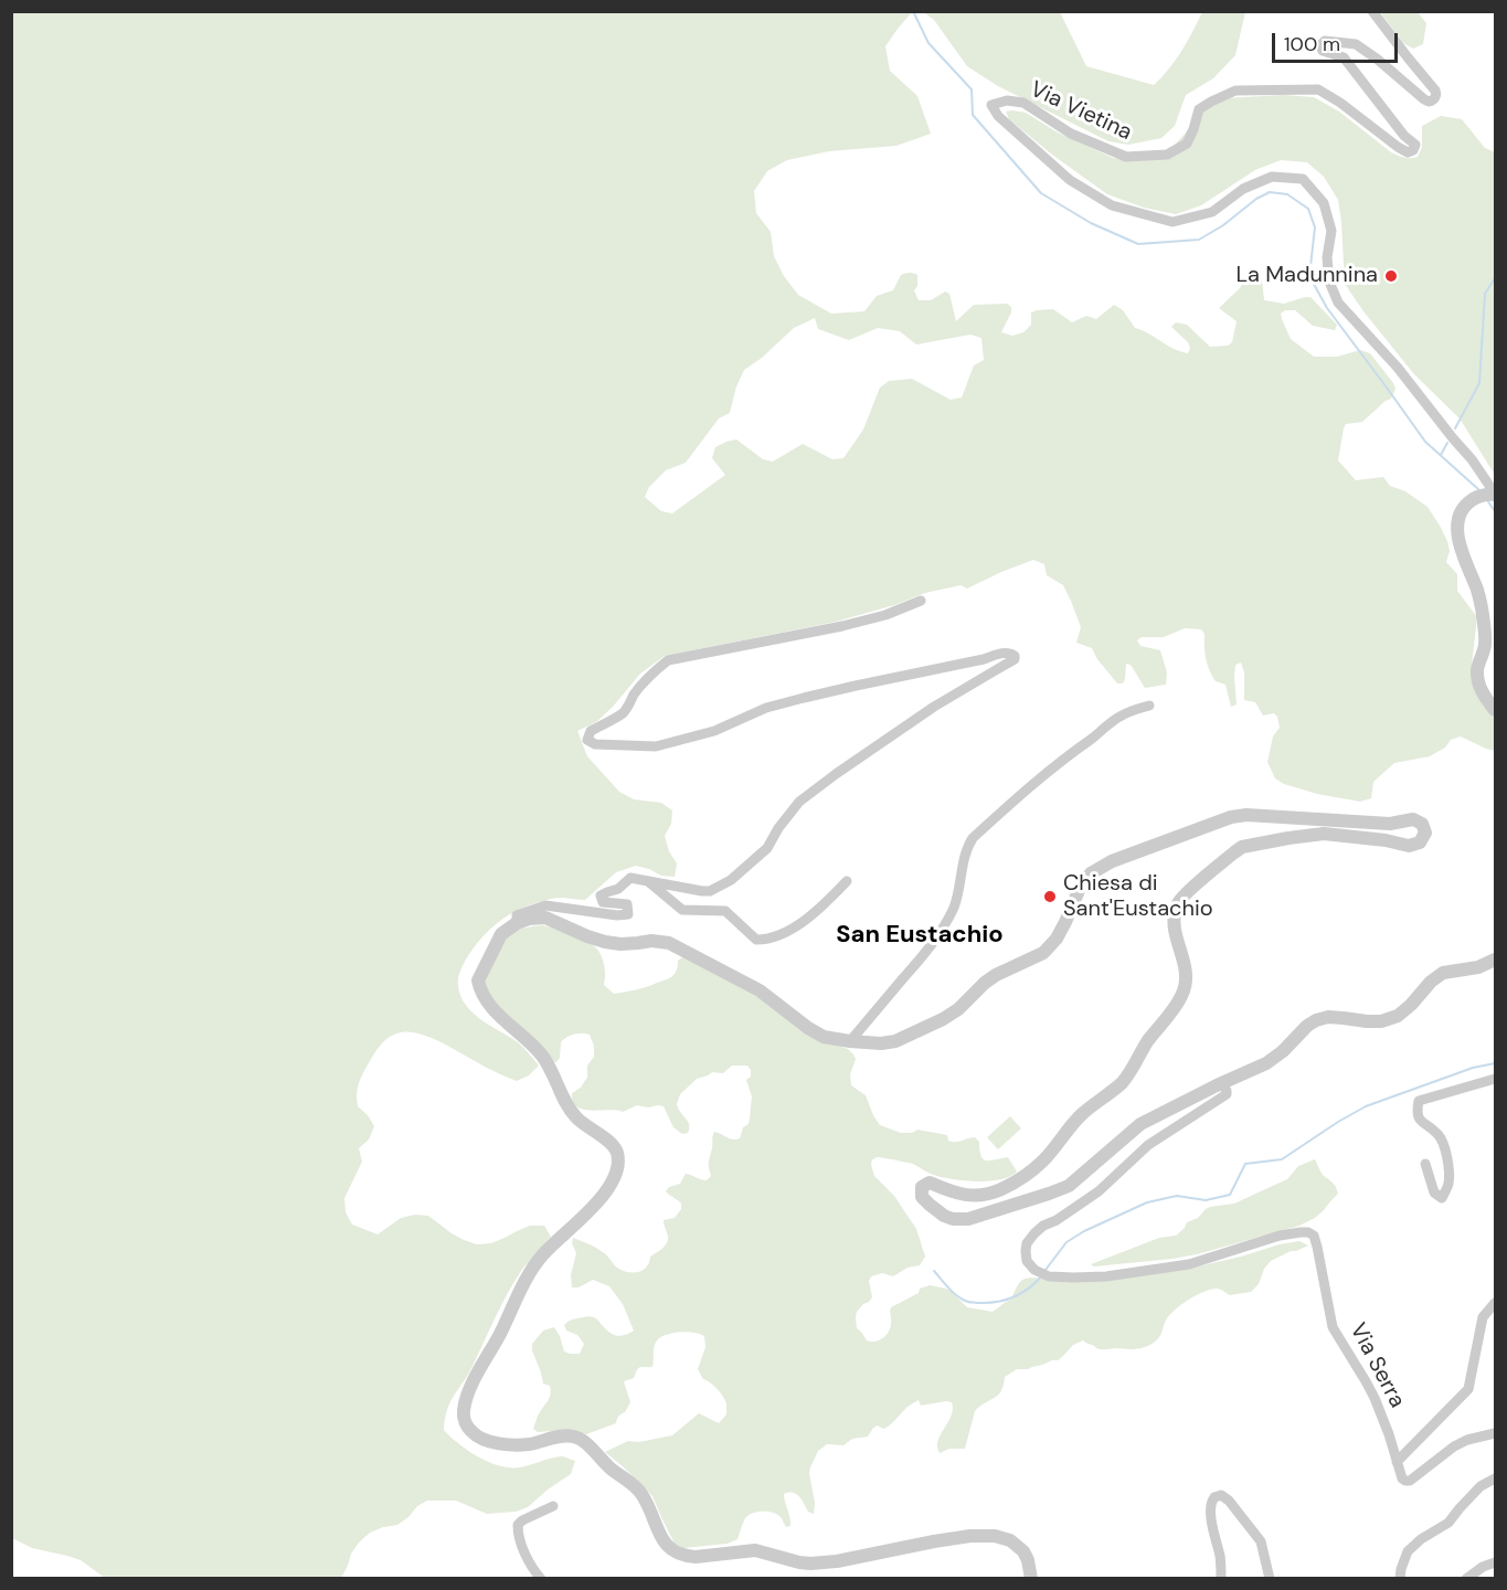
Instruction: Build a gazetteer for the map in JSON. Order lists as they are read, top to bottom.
{
  "streets": {
    "street": ["Via Vietina", "Via Serra"]
  },
  "districts": ["San Eustachio"],
  "places": ["La Madunnina", "Chiesa di Sant'Eustachio"],
  "scale_bar": "100 m"
}
